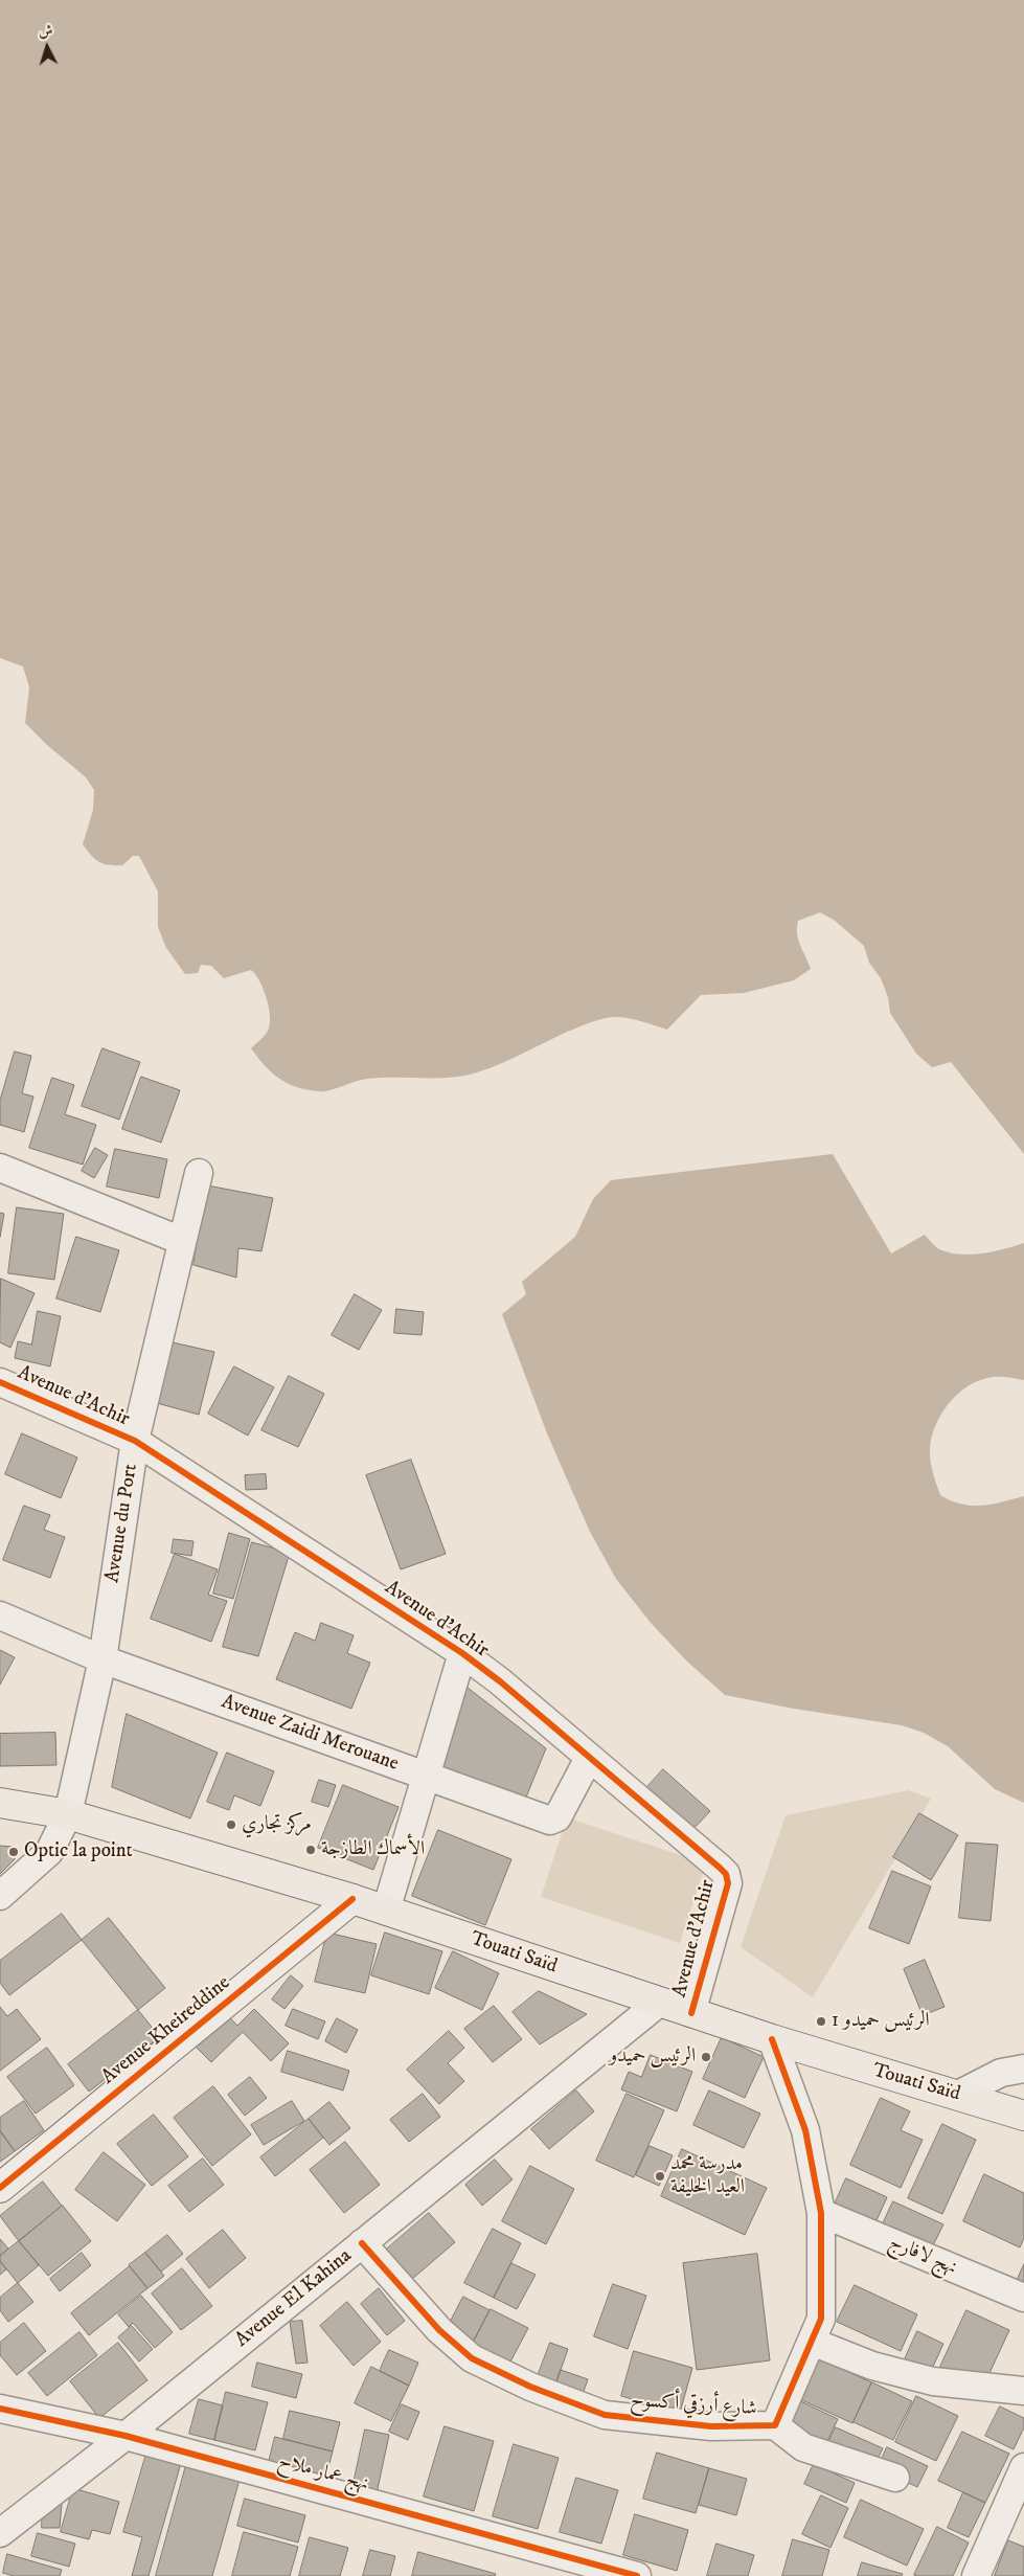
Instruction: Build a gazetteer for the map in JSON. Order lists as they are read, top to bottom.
{
  "streets": {
    "main road": ["Touati Saïd"],
    "street": [
      "Avenue d'Achir",
      "Avenue du Port",
      "Avenue Zaidi Merouane",
      "Avenue Kheireddine",
      "نهج لافارج",
      "Avenue El Kahina",
      "شارع أرزقي أكسوح",
      "نهج عمار ملاح"
    ]
  },
  "crossings": [
    ["Avenue d'Achir", "Avenue du Port"],
    ["Avenue d'Achir", "Avenue Zaidi Merouane"],
    ["Avenue d'Achir", "Touati Saïd"],
    ["Avenue du Port", "Avenue Zaidi Merouane"],
    ["Avenue du Port", "Touati Saïd"],
    ["Touati Saïd", "Avenue Kheireddine"],
    ["Touati Saïd", "Avenue El Kahina"],
    ["Touati Saïd", "شارع أرزقي أكسوح"],
    ["نهج لافارج", "شارع أرزقي أكسوح"],
    ["Avenue El Kahina", "شارع أرزقي أكسوح"],
    ["Avenue El Kahina", "نهج عمار ملاح"]
  ],
  "places": [
    "مركز تجاري",
    "الأسماك الطازجة",
    "Optic la point",
    "الرئيس حميدو 1",
    "الرئيس حميدو",
    "مدرسة محمد العيد الخليفة"
  ],
  "north": "top"
}
